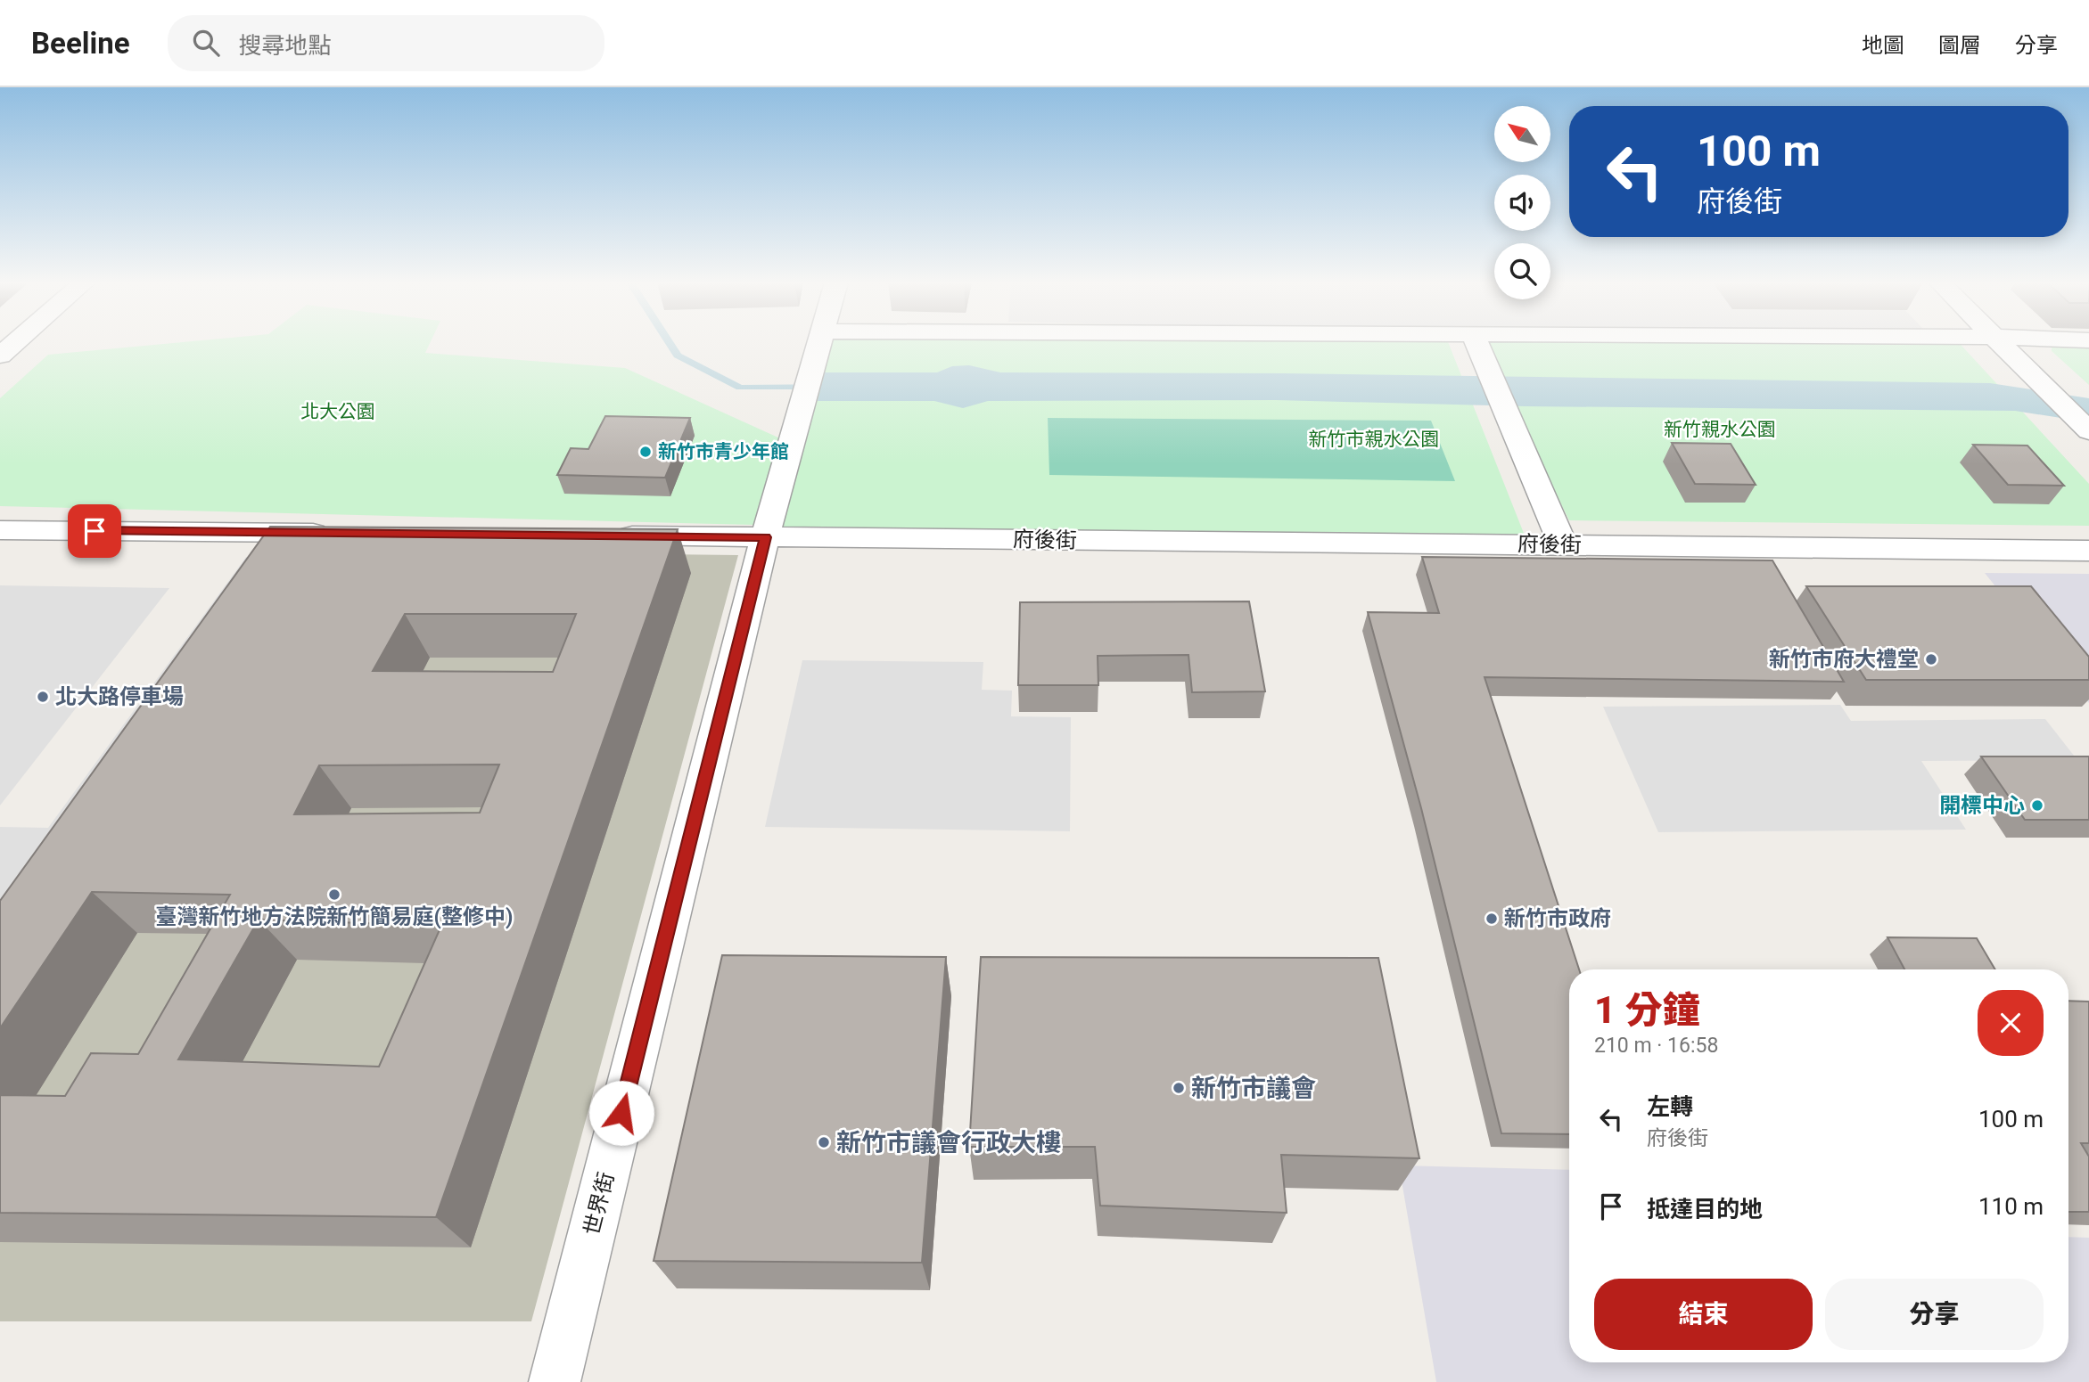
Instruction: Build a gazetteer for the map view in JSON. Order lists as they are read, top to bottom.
{
  "streets": {
    "street": ["府後街", "世界街"]
  },
  "crossings": [
    ["府後街", "世界街"]
  ],
  "parks": ["北大公園", "新竹親水公園", "新竹市親水公園"],
  "places": [
    "新竹市青少年館",
    "新竹市府大禮堂",
    "北大路停車場",
    "開標中心",
    "臺灣新竹地方法院新竹簡易庭(整修中)",
    "新竹市政府",
    "新竹市議會",
    "新竹市議會行政大樓"
  ],
  "north": "top left",
  "page": {
    "header": "Beeline",
    "search": "搜尋地點",
    "nav": ["地圖", "圖層", "分享"],
    "turn": ["100 m", "府後街"],
    "heading": ["1 分鐘", "210 m · 16:58"],
    "list": [
      {
        "name": "左轉",
        "note": "府後街",
        "value": "100 m"
      },
      {
        "name": "抵達目的地",
        "value": "110 m"
      }
    ],
    "buttons": ["結束", "分享"]
  }
}
